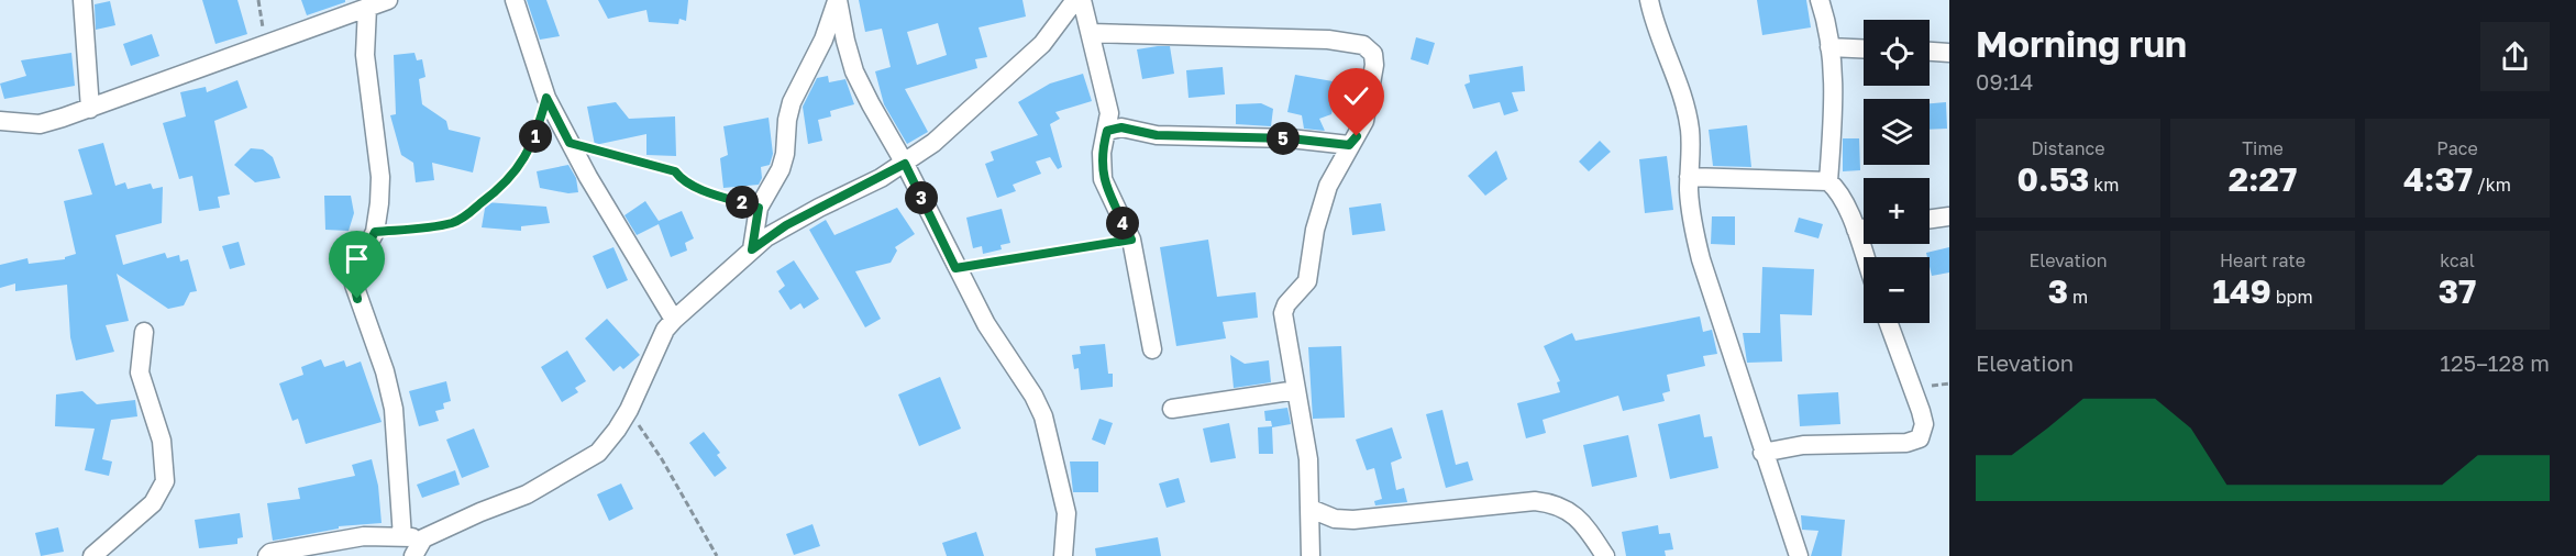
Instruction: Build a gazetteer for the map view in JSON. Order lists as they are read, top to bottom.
{
  "page": {
    "heading": ["Morning run", "09:14"],
    "map_buttons": ["+", "−"],
    "stats": [
      ["Distance", "0.53 km"],
      ["Time", "2:27"],
      ["Pace", "4:37 /km"],
      ["Elevation", "3 m"],
      ["Heart rate", "149 bpm"],
      ["kcal", "37"]
    ],
    "pins": [
      "1",
      "5",
      "3",
      "2",
      "4"
    ],
    "chart": ["Elevation", "125–128 m"]
  }
}
